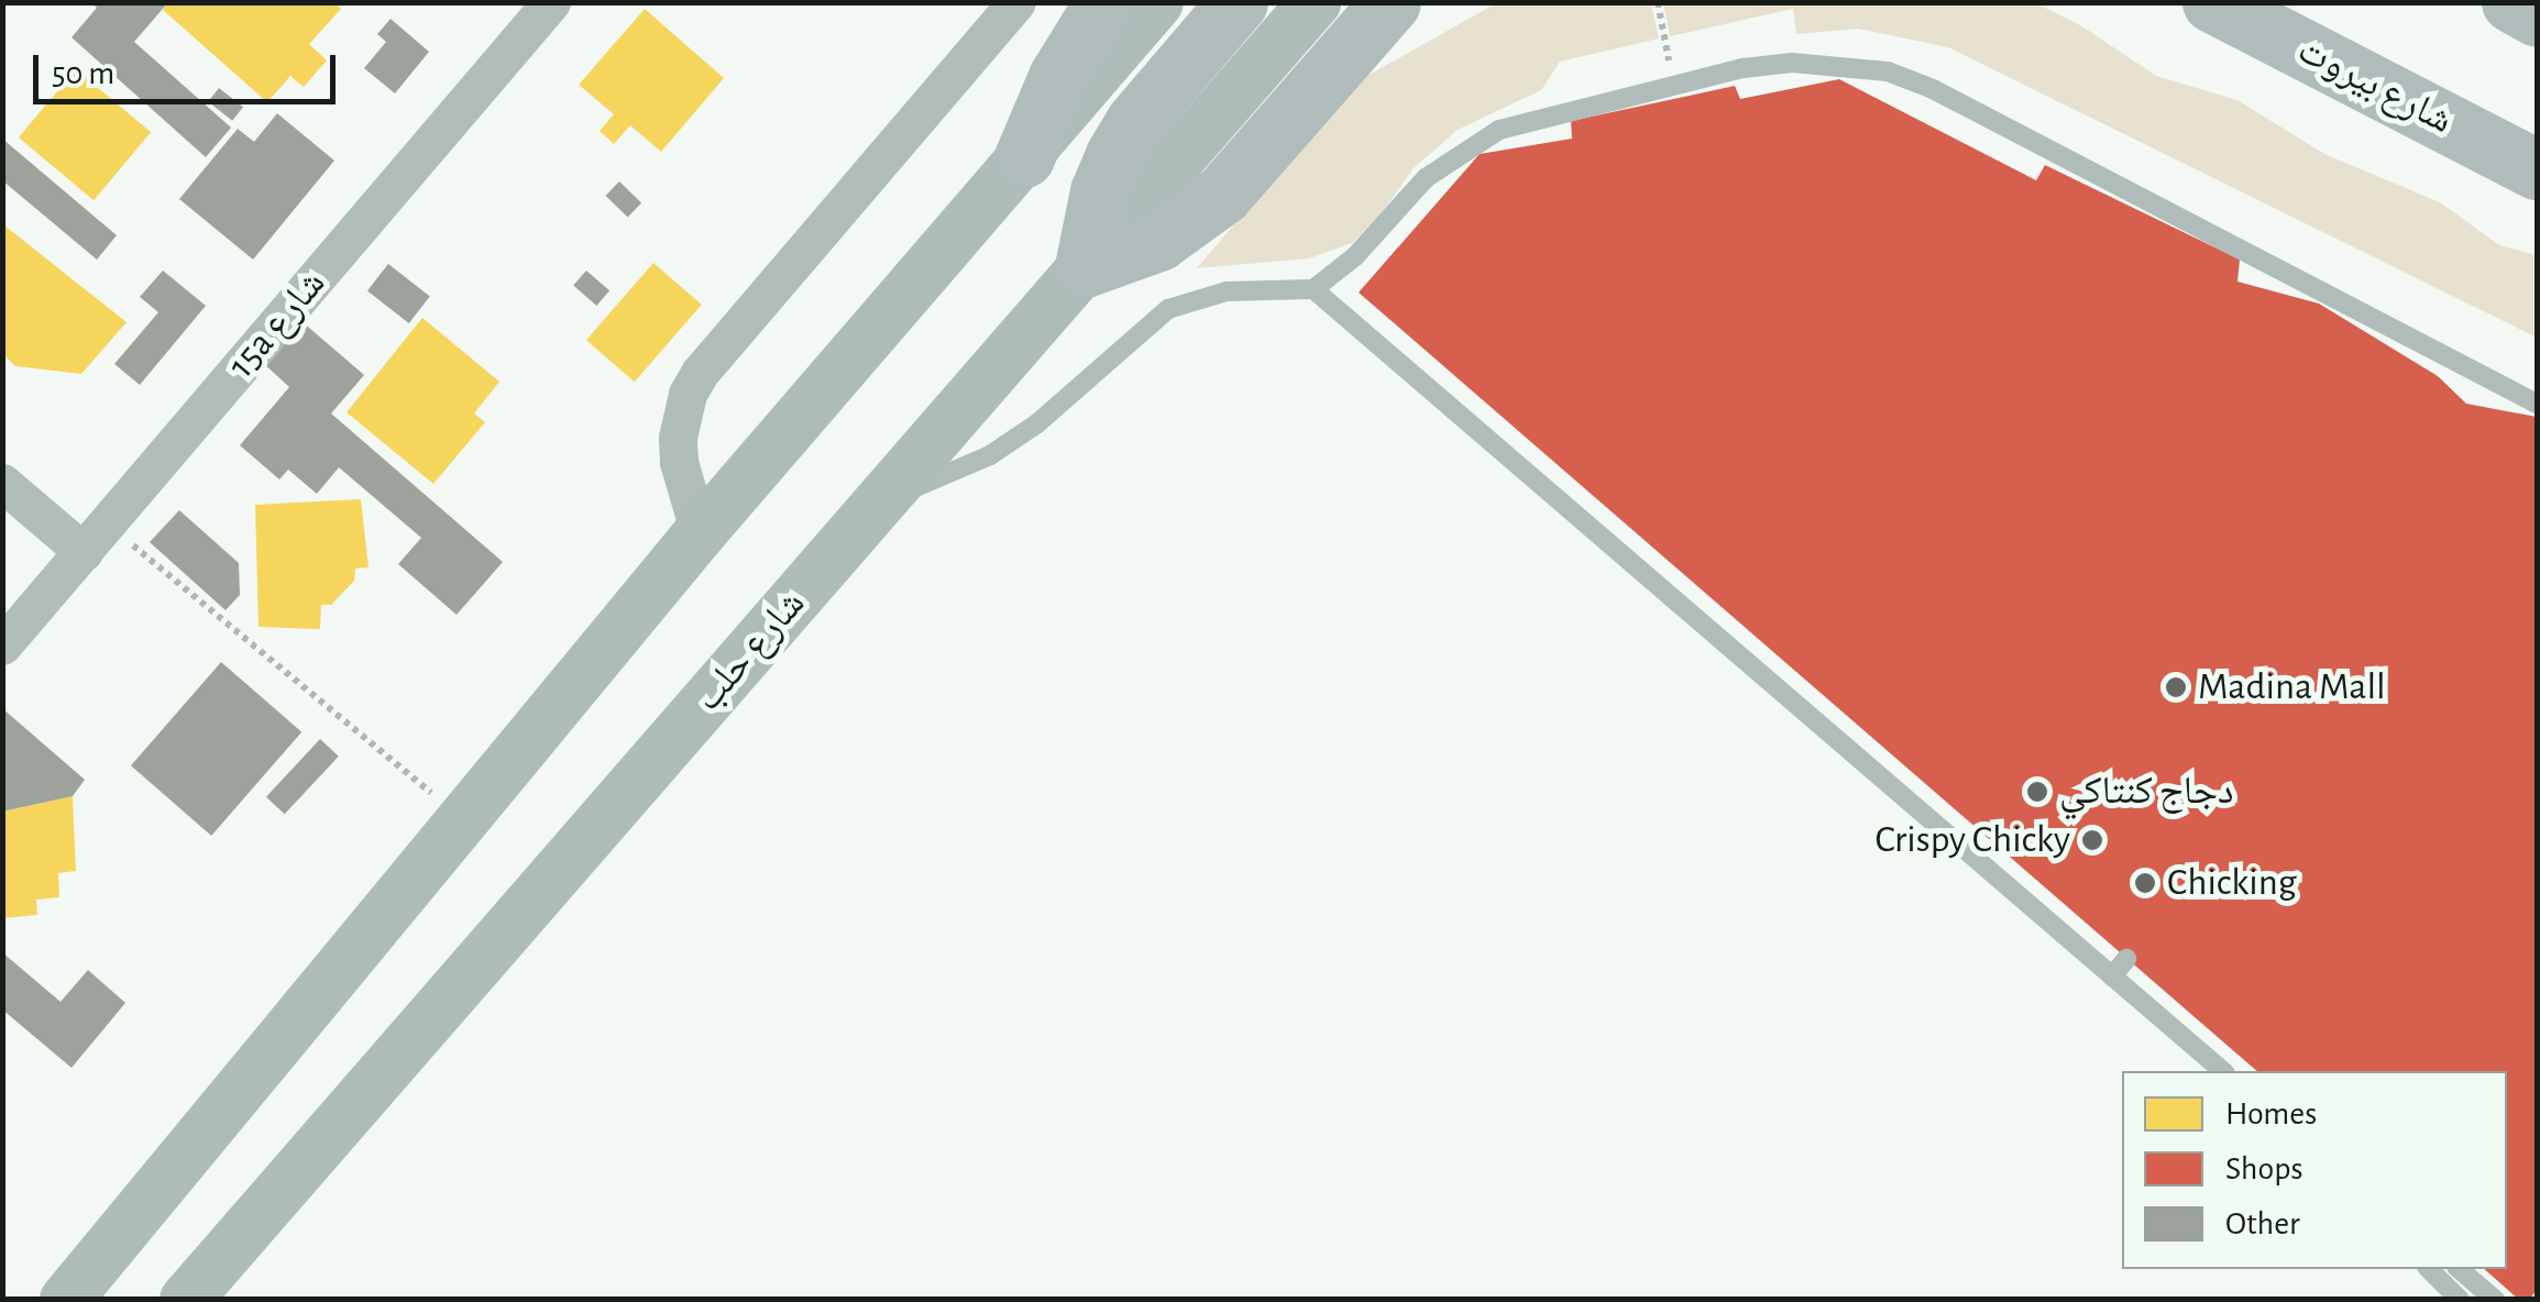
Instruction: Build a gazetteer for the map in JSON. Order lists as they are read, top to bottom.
{
  "streets": {
    "main road": ["شارع بيروت"],
    "street": ["15a شارع", "شارع حلب"]
  },
  "places": [
    "Madina Mall",
    "دجاج كنتاكي",
    "Crispy Chicky",
    "Chicking"
  ],
  "legend": ["Homes", "Shops", "Other"],
  "scale_bar": "50 m"
}
